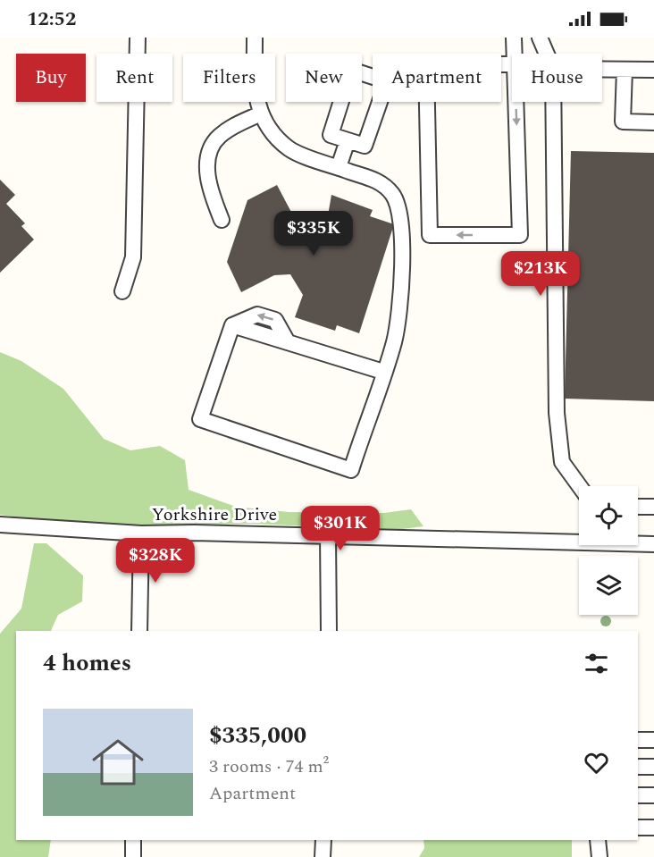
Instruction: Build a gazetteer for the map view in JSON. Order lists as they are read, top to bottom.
{
  "streets": {
    "street": ["Yorkshire Drive"]
  },
  "page": {
    "status": "12:52",
    "chip": [
      "Buy",
      "Rent",
      "Filters",
      "New",
      "Apartment",
      "House"
    ],
    "price": [
      "$335K",
      "$213K",
      "$301K",
      "$328K"
    ],
    "heading": "4 homes",
    "list": [
      {
        "name": "$335,000",
        "note": "3 rooms · 74 m² · Apartment"
      }
    ]
  }
}
